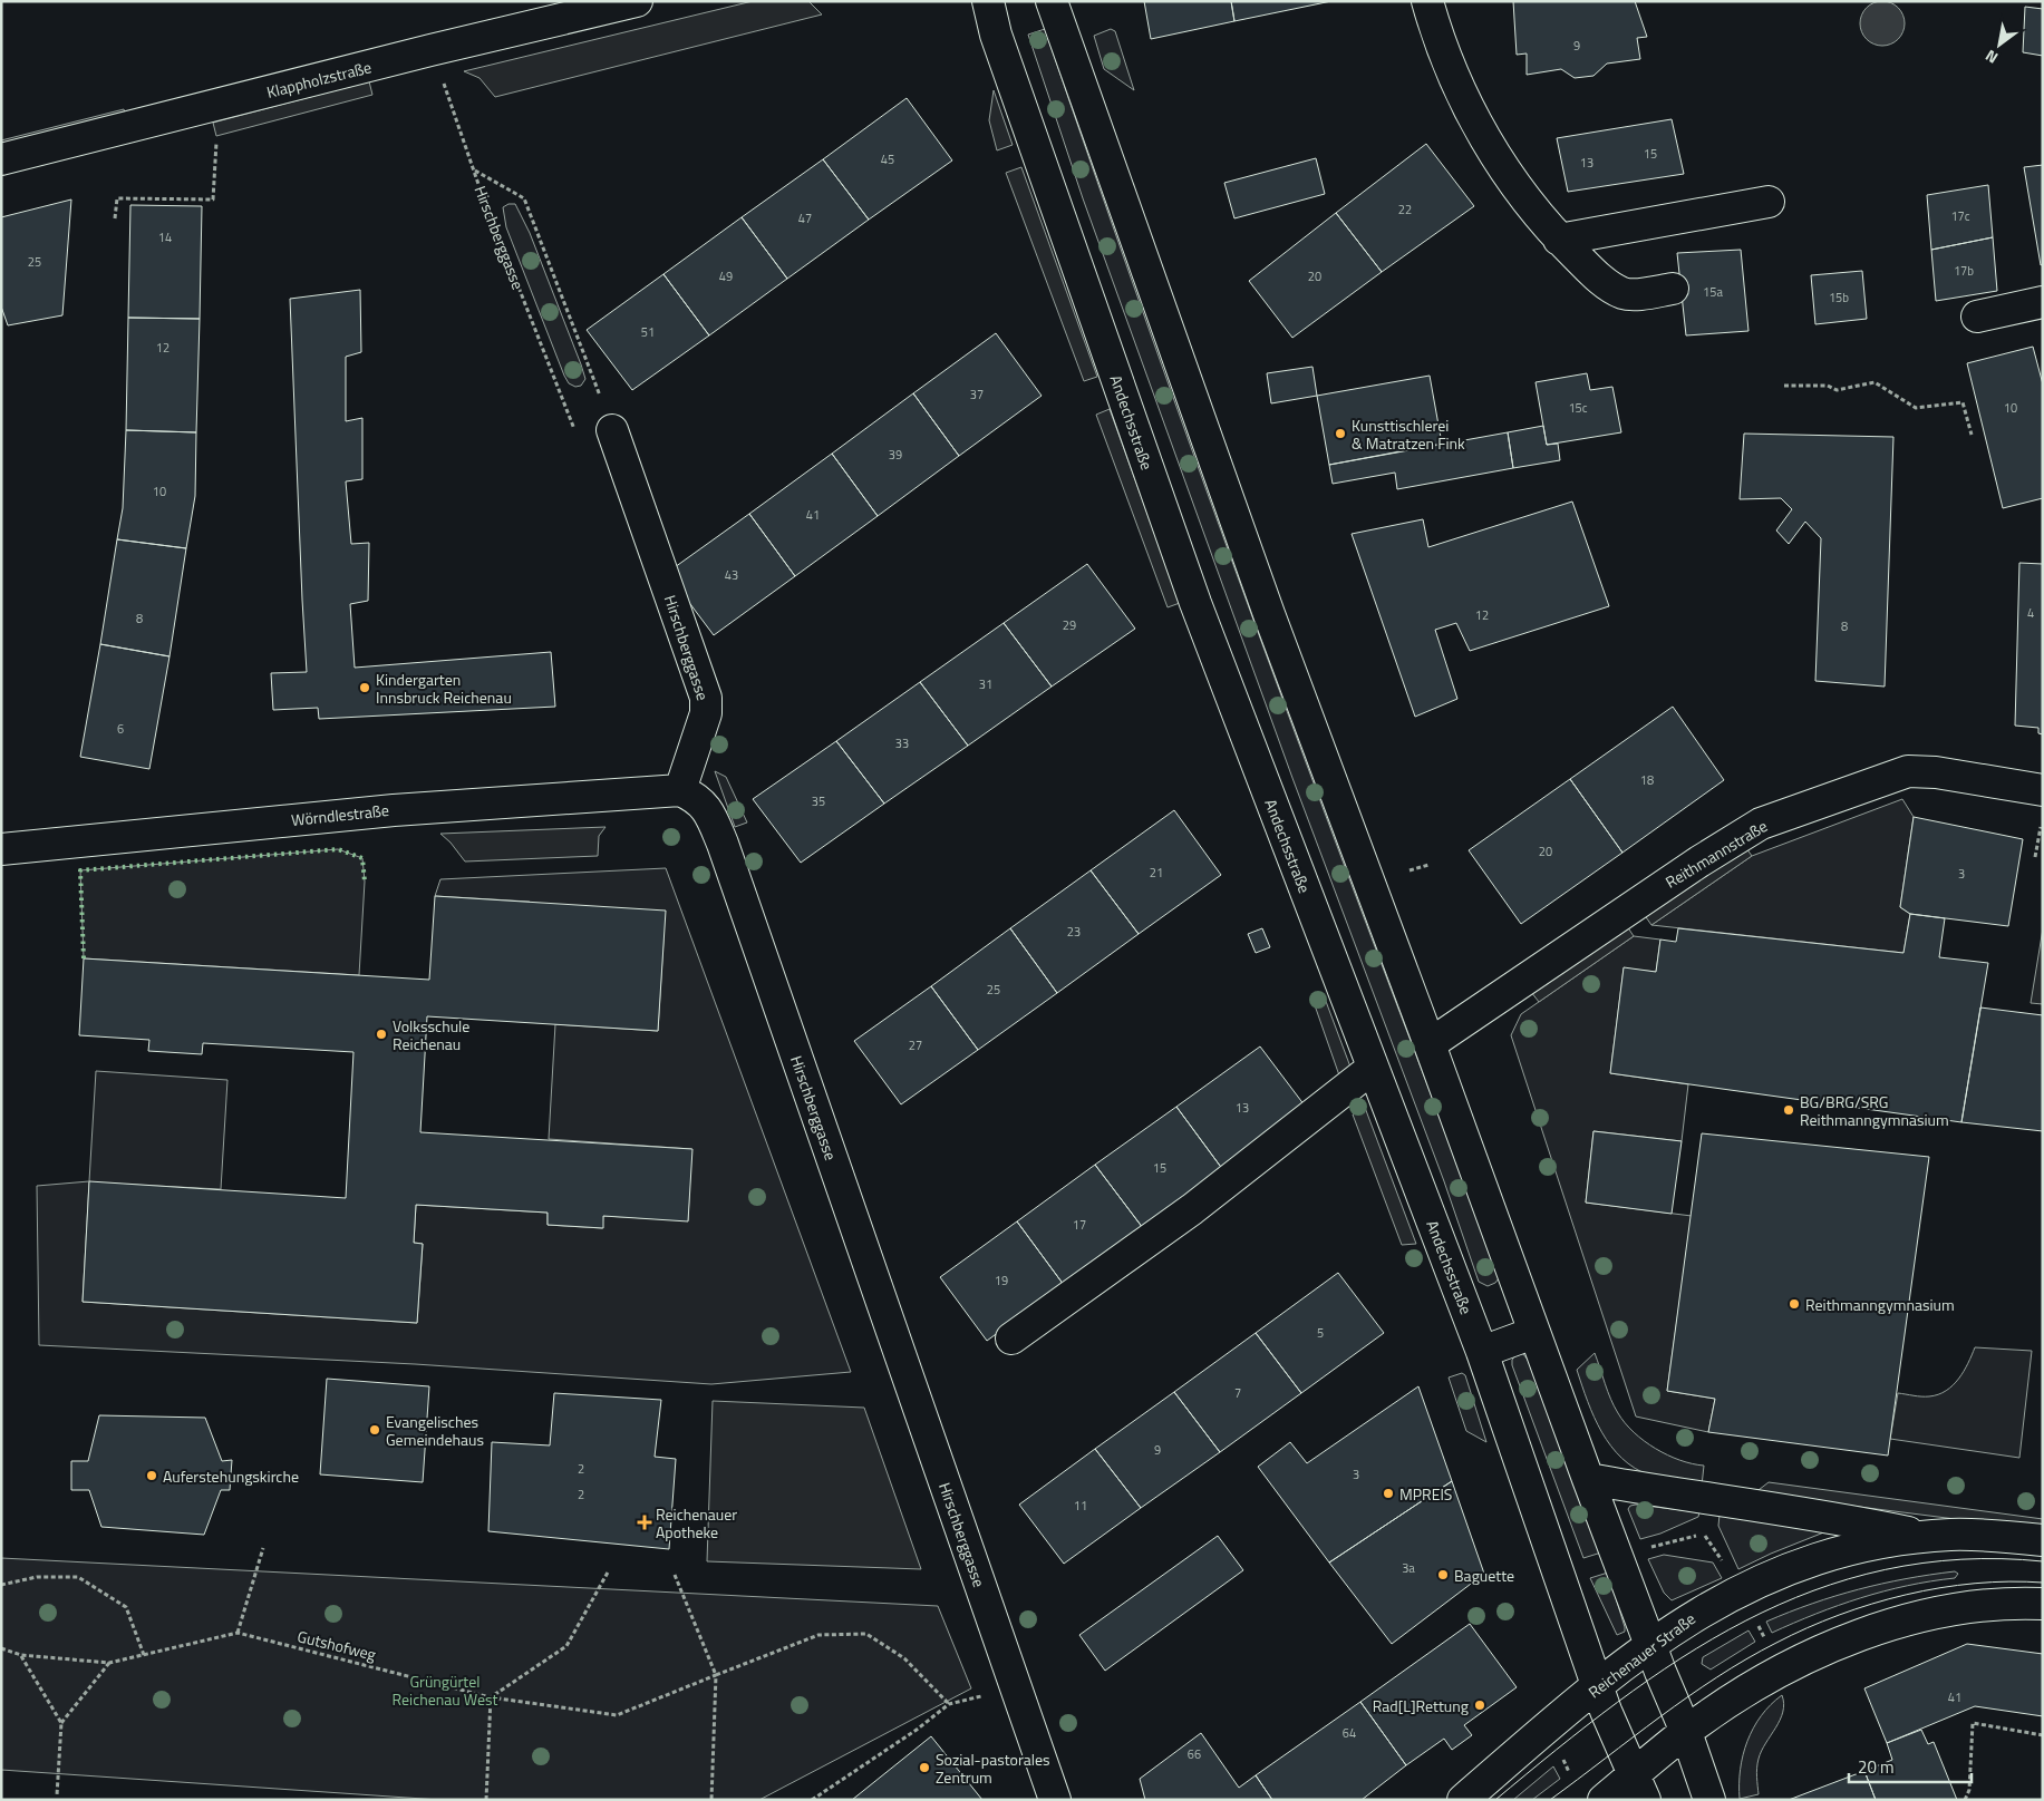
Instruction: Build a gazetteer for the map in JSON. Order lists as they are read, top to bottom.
{
  "streets": {
    "street": [
      "Klappholzstraße",
      "Hirschberggasse",
      "Andechsstraße",
      "Wörndlestraße",
      "Reithmannstraße",
      "Reichenauer Straße"
    ],
    "path": ["Gutshofweg"]
  },
  "crossings": [
    ["Hirschberggasse", "Wörndlestraße"],
    ["Andechsstraße", "Reichenauer Straße"]
  ],
  "parks": ["Grüngürtel Reichenau West"],
  "places": {
    "other": [
      "Kunsttischlerei & Matratzen Fink",
      "Kindergarten Innsbruck Reichenau",
      "Volksschule Reichenau",
      "BG/BRG/SRG Reithmanngymnasium",
      "Reithmanngymnasium",
      "Evangelisches Gemeindehaus",
      "Auferstehungskirche",
      "MPREIS",
      "Baguette",
      "Rad[L]Rettung",
      "Sozial-pastorales Zentrum"
    ],
    "health": ["Reichenauer Apotheke"]
  },
  "house_numbers": [
    "9",
    "15",
    "45",
    "13",
    "22",
    "17c",
    "47",
    "14",
    "25",
    "17b",
    "49",
    "20",
    "15a",
    "15b",
    "51",
    "12",
    "37",
    "15c",
    "10",
    "39",
    "10",
    "41",
    "43",
    "4",
    "12",
    "8",
    "29",
    "8",
    "31",
    "6",
    "33",
    "18",
    "35",
    "20",
    "21",
    "3",
    "23",
    "25",
    "27",
    "13",
    "15",
    "17",
    "19",
    "5",
    "7",
    "9",
    "2",
    "3",
    "2",
    "11",
    "3a",
    "41",
    "64",
    "66"
  ],
  "scale_bar": "20 m",
  "north": "bottom left"
}
